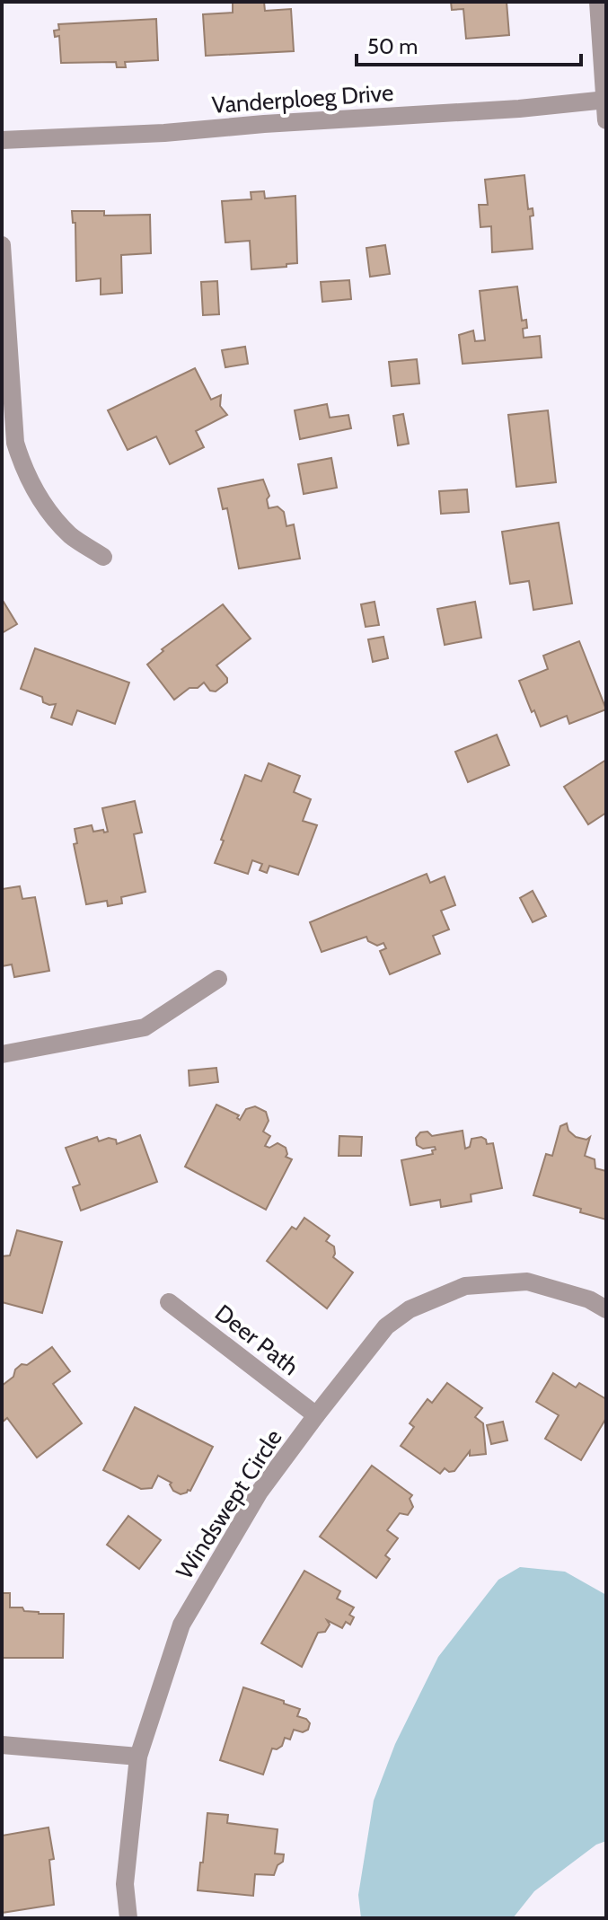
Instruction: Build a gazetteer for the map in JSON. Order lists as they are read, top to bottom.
{
  "streets": {
    "street": ["Vanderploeg Drive", "Deer Path", "Windswept Circle"]
  },
  "crossings": [
    ["Deer Path", "Windswept Circle"]
  ],
  "scale_bar": "50 m"
}
